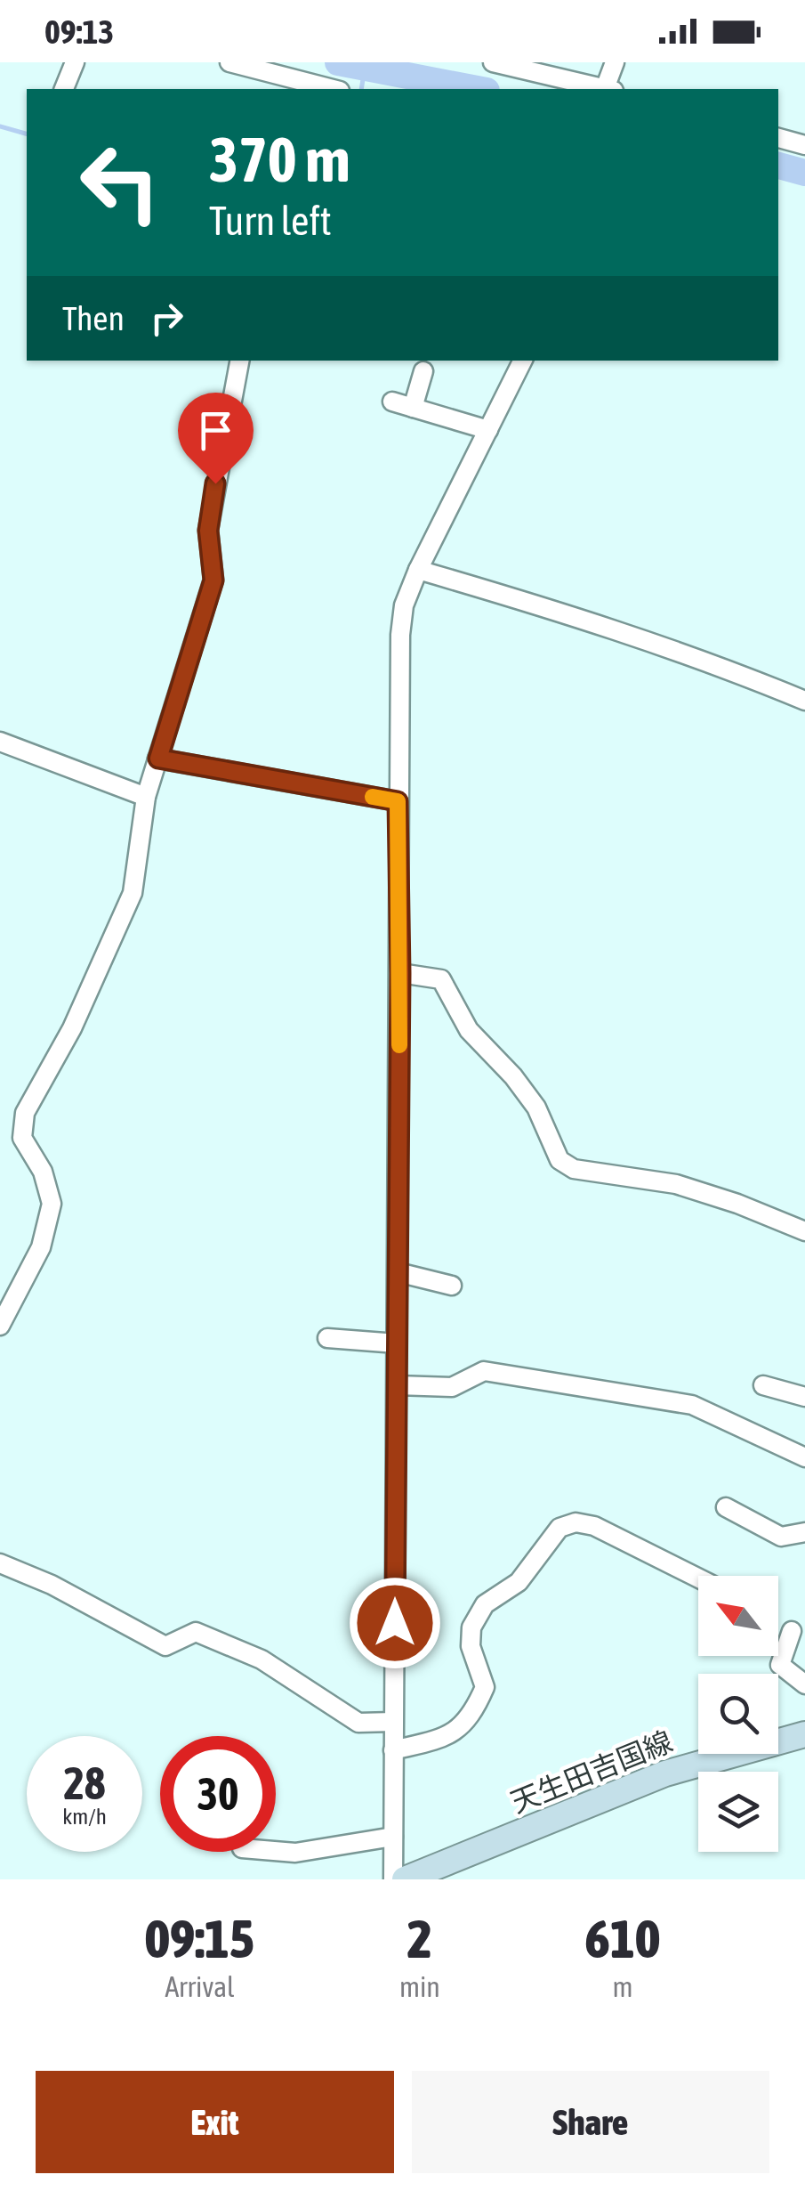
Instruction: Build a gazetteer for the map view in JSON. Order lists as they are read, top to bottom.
{
  "streets": {
    "main road": ["天生田吉国線"]
  },
  "north": "top left",
  "page": {
    "status": "09:13",
    "turn": ["370 m", "Turn left"],
    "then": "Then",
    "speed": "28 km/h",
    "limit": "30",
    "eta": [
      "09:15",
      "Arrival",
      "2",
      "min",
      "610",
      "m"
    ],
    "buttons": ["Exit", "Share"]
  }
}
